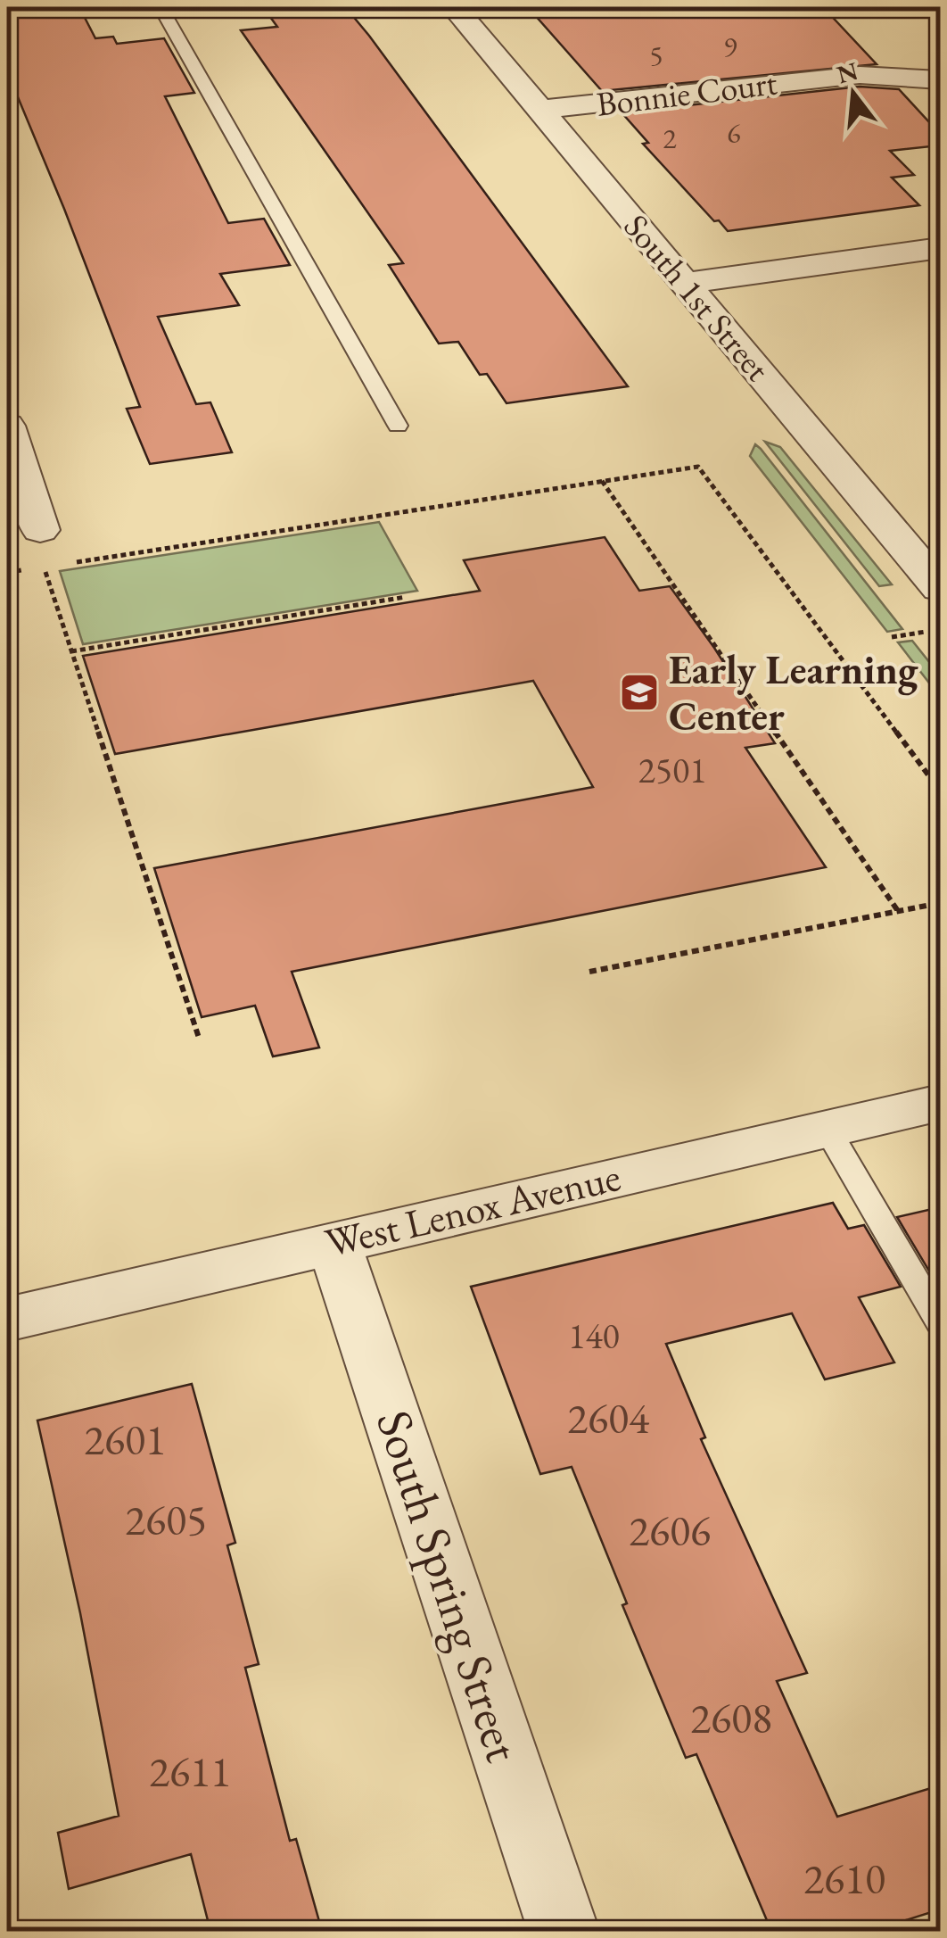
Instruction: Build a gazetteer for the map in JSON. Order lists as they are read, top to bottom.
{
  "streets": {
    "street": [
      "Bonnie Court",
      "South 1st Street",
      "West Lenox Avenue",
      "South Spring Street"
    ]
  },
  "crossings": [
    ["Bonnie Court", "South 1st Street"],
    ["West Lenox Avenue", "South Spring Street"]
  ],
  "places": {
    "school or university": ["Early Learning Center"]
  },
  "house_numbers": [
    "9",
    "5",
    "6",
    "2",
    "2501",
    "140",
    "2604",
    "2601",
    "2605",
    "2606",
    "2608",
    "2611",
    "2610"
  ],
  "north": "top"
}
